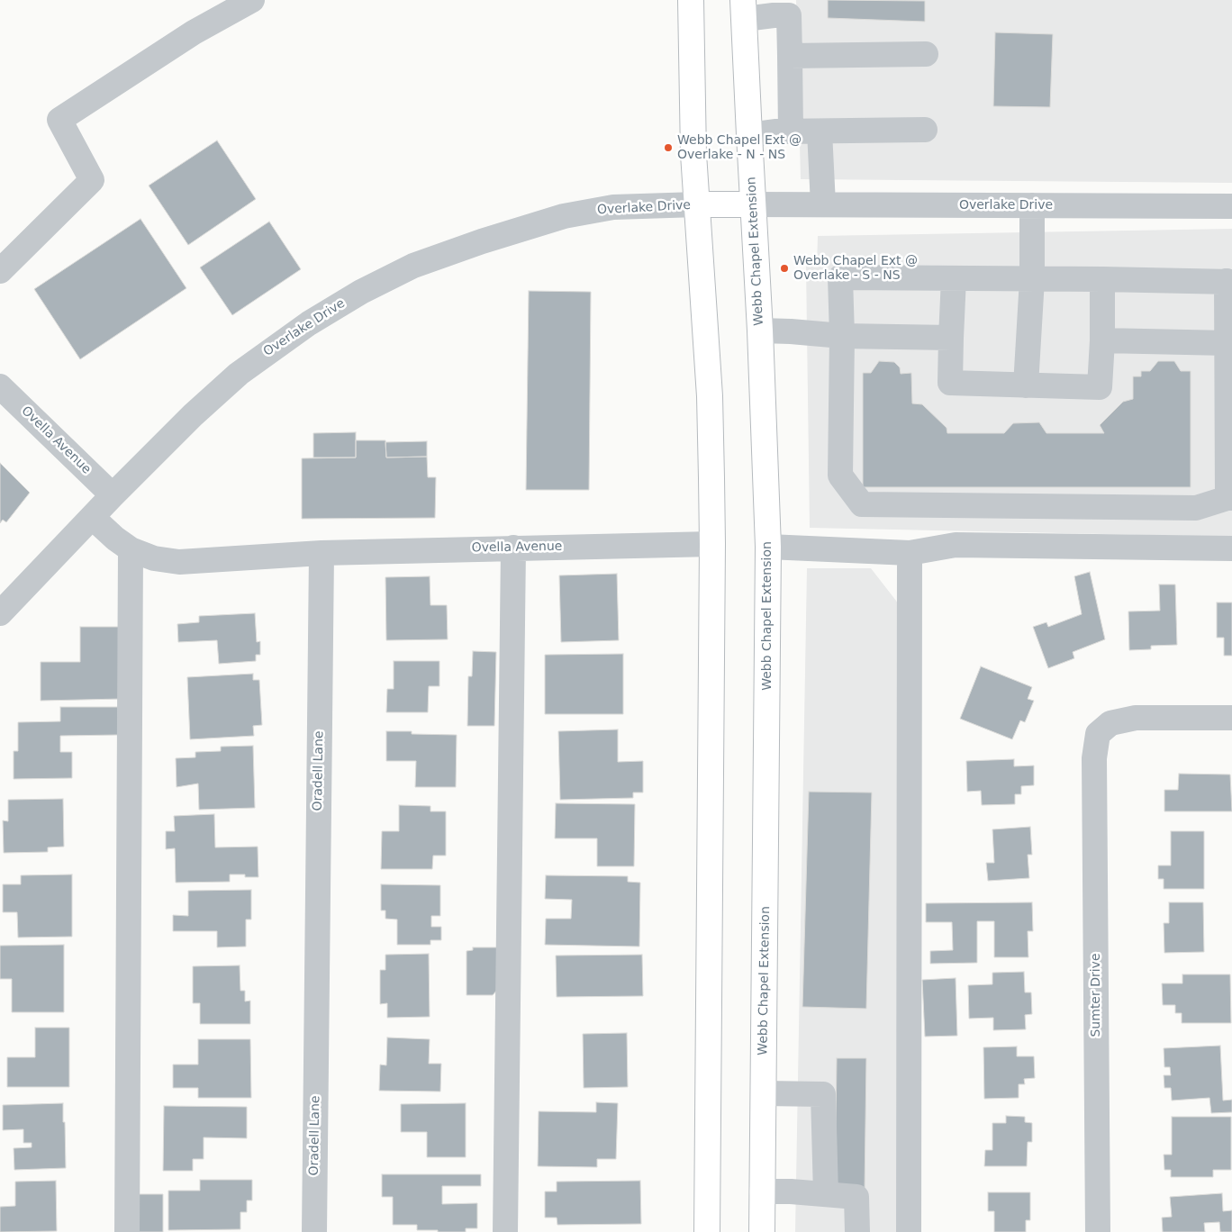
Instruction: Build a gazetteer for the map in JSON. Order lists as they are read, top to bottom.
{
  "streets": {
    "main road": ["Webb Chapel Extension"],
    "street": [
      "Overlake Drive",
      "Ovella Avenue",
      "Oradell Lane",
      "Sumter Drive"
    ]
  },
  "crossings": [
    ["Overlake Drive", "Webb Chapel Extension"],
    ["Overlake Drive", "Ovella Avenue"],
    ["Ovella Avenue", "Oradell Lane"]
  ],
  "places": ["Webb Chapel Ext @ Overlake - N - NS", "Webb Chapel Ext @ Overlake - S - NS"]
}
